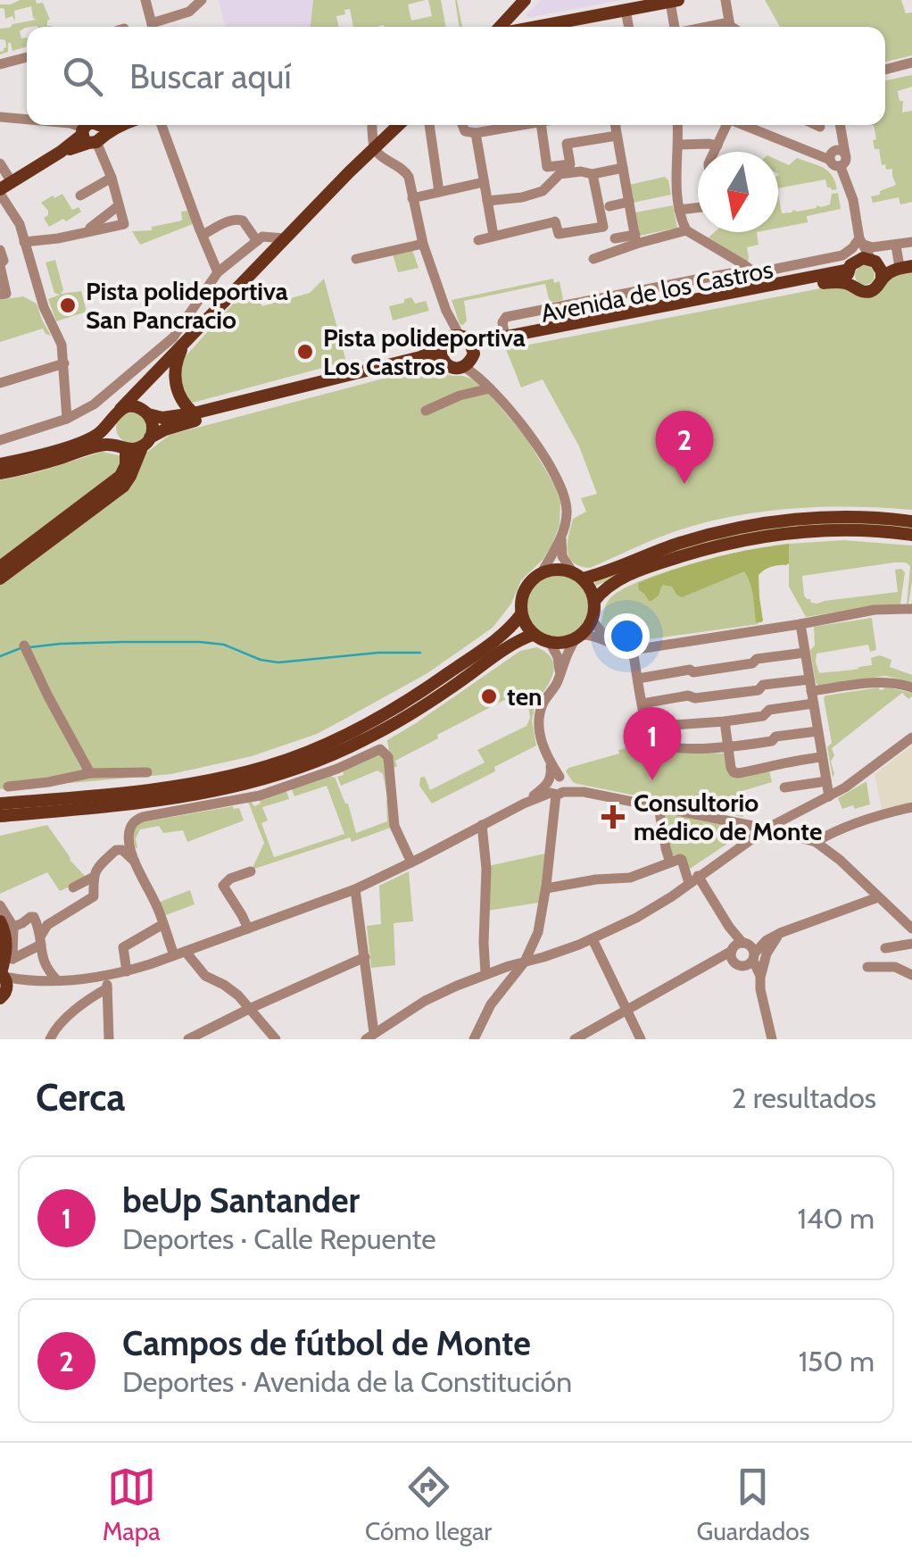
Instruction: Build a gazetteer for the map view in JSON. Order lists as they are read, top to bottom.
{
  "streets": {
    "main road": ["Avenida de los Castros"]
  },
  "places": {
    "other": ["Pista polideportiva San Pancracio", "Pista polideportiva Los Castros", "ten"],
    "health": ["Consultorio médico de Monte"]
  },
  "north": "bottom",
  "page": {
    "search": "Buscar aquí",
    "pins": ["2", "1"],
    "heading": ["Cerca", "2 resultados"],
    "list": [
      {
        "mark": "1",
        "name": "beUp Santander",
        "note": "Deportes · Calle Repuente",
        "value": "140 m"
      },
      {
        "mark": "2",
        "name": "Campos de fútbol de Monte",
        "note": "Deportes · Avenida de la Constitución",
        "value": "150 m"
      }
    ],
    "nav": ["Mapa", "Cómo llegar", "Guardados"]
  }
}
